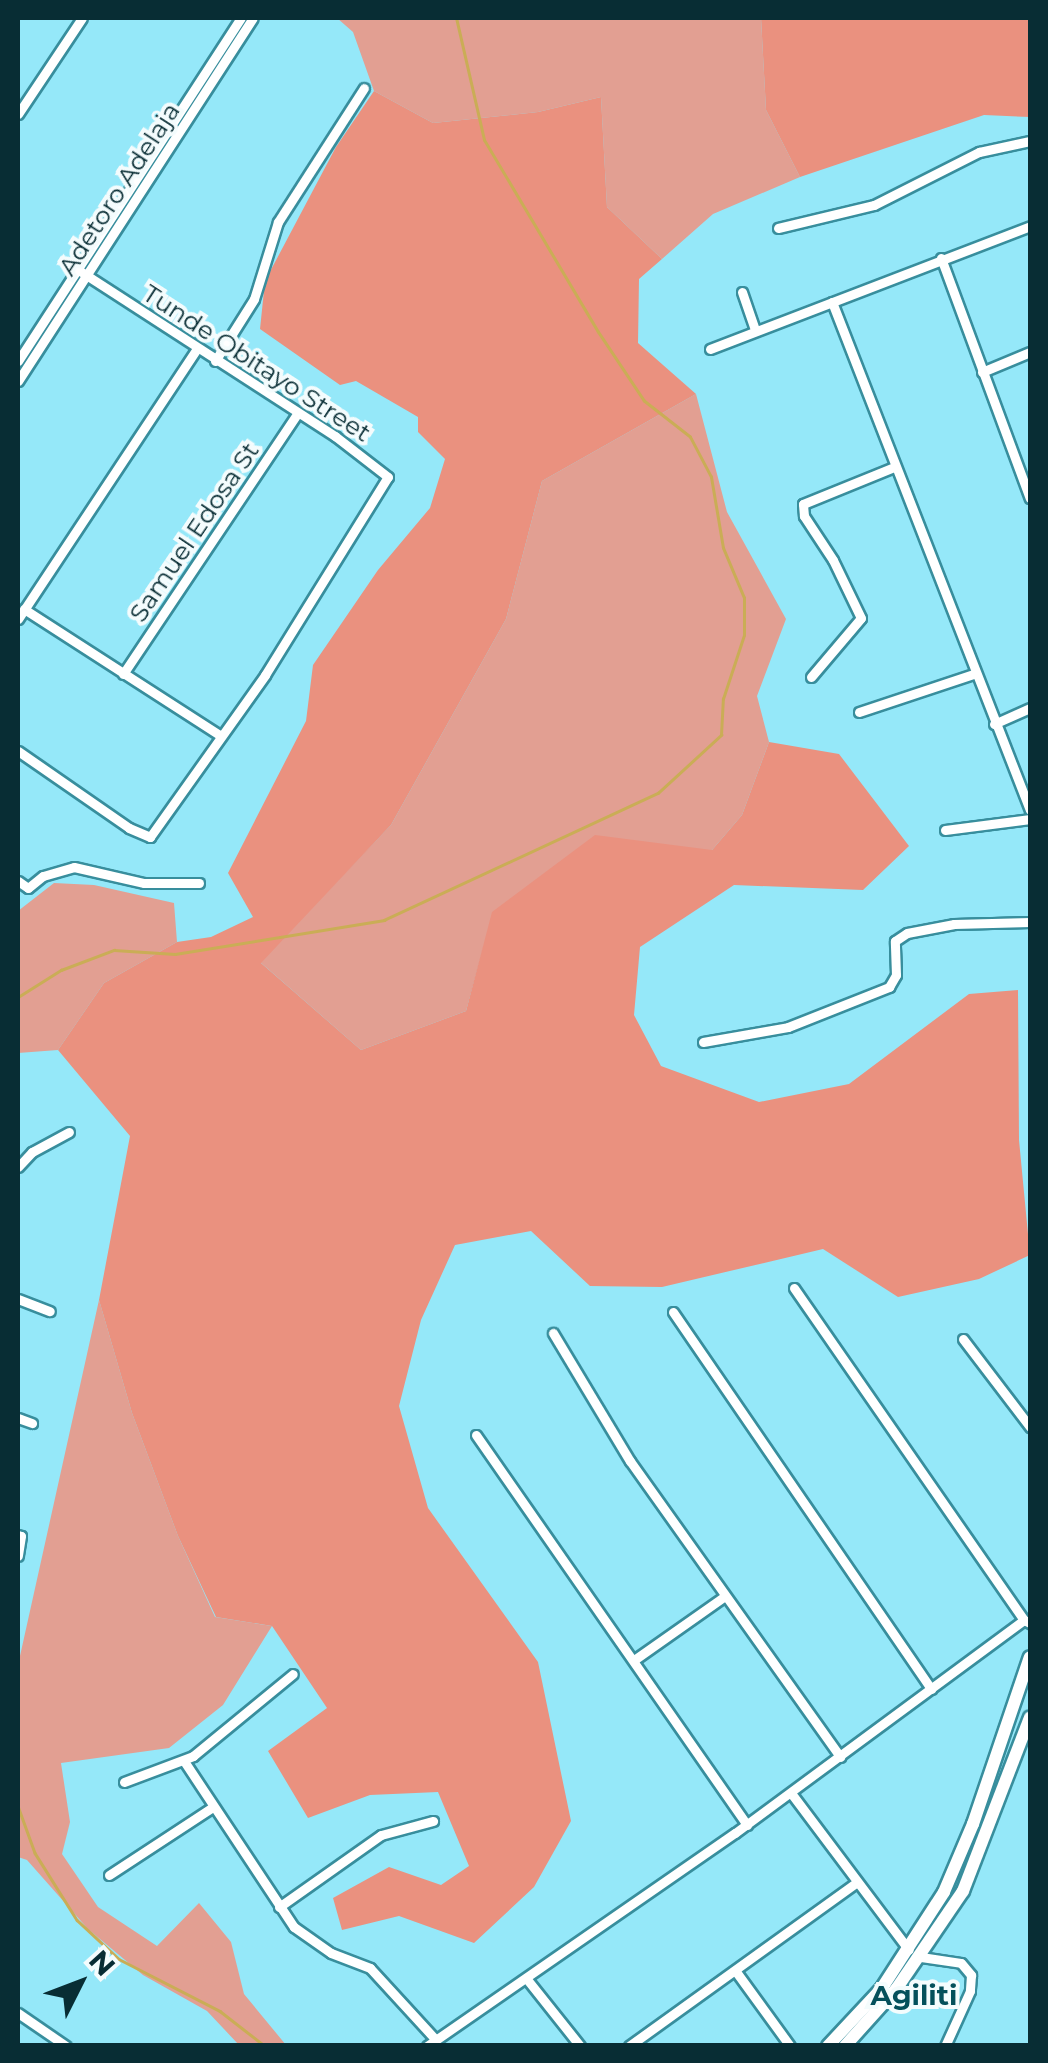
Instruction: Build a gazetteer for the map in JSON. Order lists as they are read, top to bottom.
{
  "streets": {
    "street": ["Adetoro Adelaja", "Tunde Obitayo Street", "Samuel Edosa St"]
  },
  "crossings": [
    ["Adetoro Adelaja", "Tunde Obitayo Street"],
    ["Tunde Obitayo Street", "Samuel Edosa St"]
  ],
  "districts": ["Agiliti"],
  "north": "top right"
}
